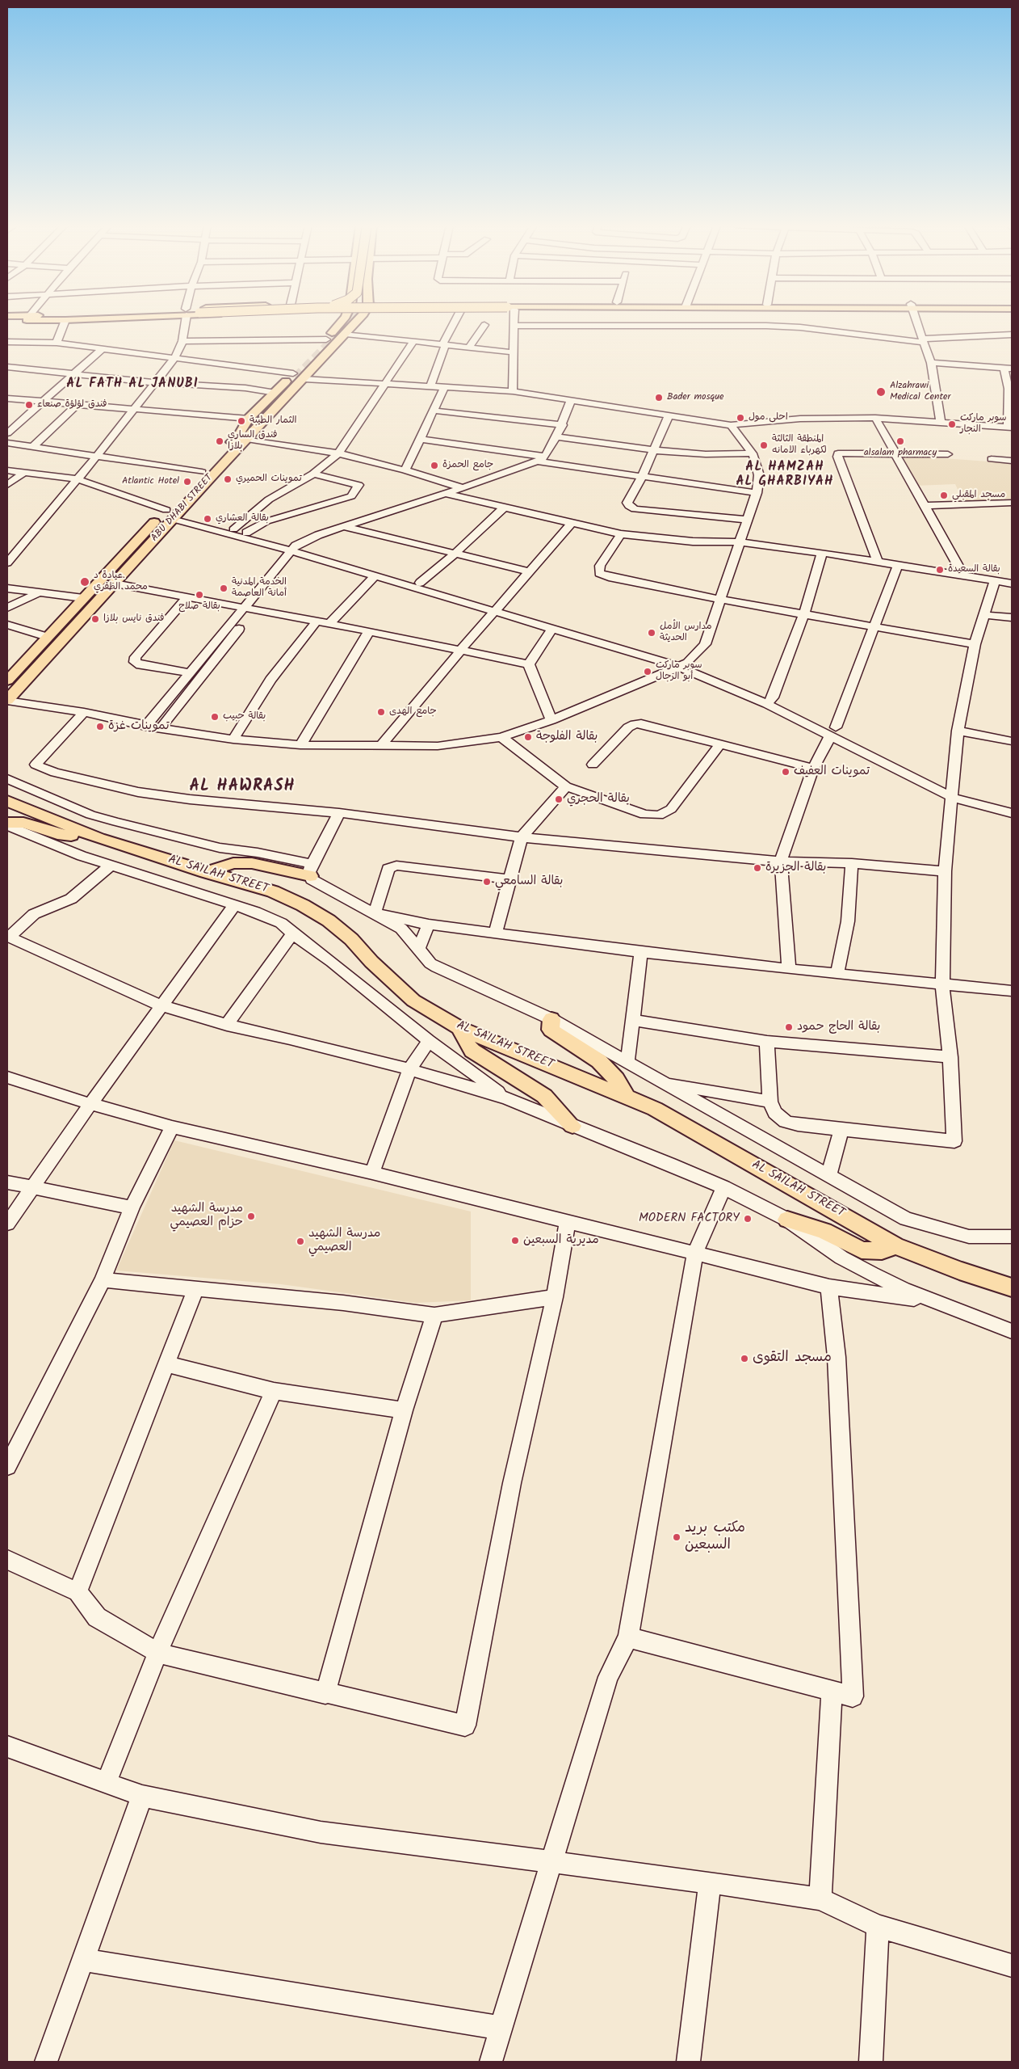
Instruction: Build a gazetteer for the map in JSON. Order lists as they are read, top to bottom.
{
  "streets": {
    "main road": ["ABU DHABI STREET", "AL SAILAH STREET"]
  },
  "districts": ["AL FATH AL JANUBI", "AL HAMZAH AL GHARBIYAH", "AL HAWRASH"],
  "places": [
    "Alzahrawi Medical Center",
    "Bader mosque",
    "فندق لؤلؤة صنعاء",
    "احلى مول",
    "الثمار الطيبة",
    "سوبر ماركت النجار",
    "فندق الساري بلازا",
    "alsalam pharmacy",
    "المنطقة الثالثة لكهرباء الامانه",
    "جامع الحمزة",
    "تموينات الحميري",
    "Atlantic Hotel",
    "مسجد المقبلي",
    "بقالة العشاري",
    "بقالة السعيدة",
    "عيادة د. محمد الظفري",
    "الخدمة المدنية أمانة العاصمة",
    "بقالة صلاح",
    "فندق نايس بلازا",
    "مدارس الأمل الحديثة",
    "سوبر ماركت أبو الرجال",
    "جامع الهدى",
    "بقالة حبيب",
    "تموينات غزة",
    "بقالة الفلوجة",
    "تموينات العفيف",
    "بقالة الحجري",
    "بقالة الجزيرة",
    "بقالة السامعي",
    "بقالة الحاج حمود",
    "مدرسة الشهيد حزام العصيمي",
    "MODERN FACTORY",
    "مديرية السبعين",
    "مدرسة الشهيد العصيمي",
    "مسجد التقوى",
    "مكتب بريد السبعين"
  ]
}
